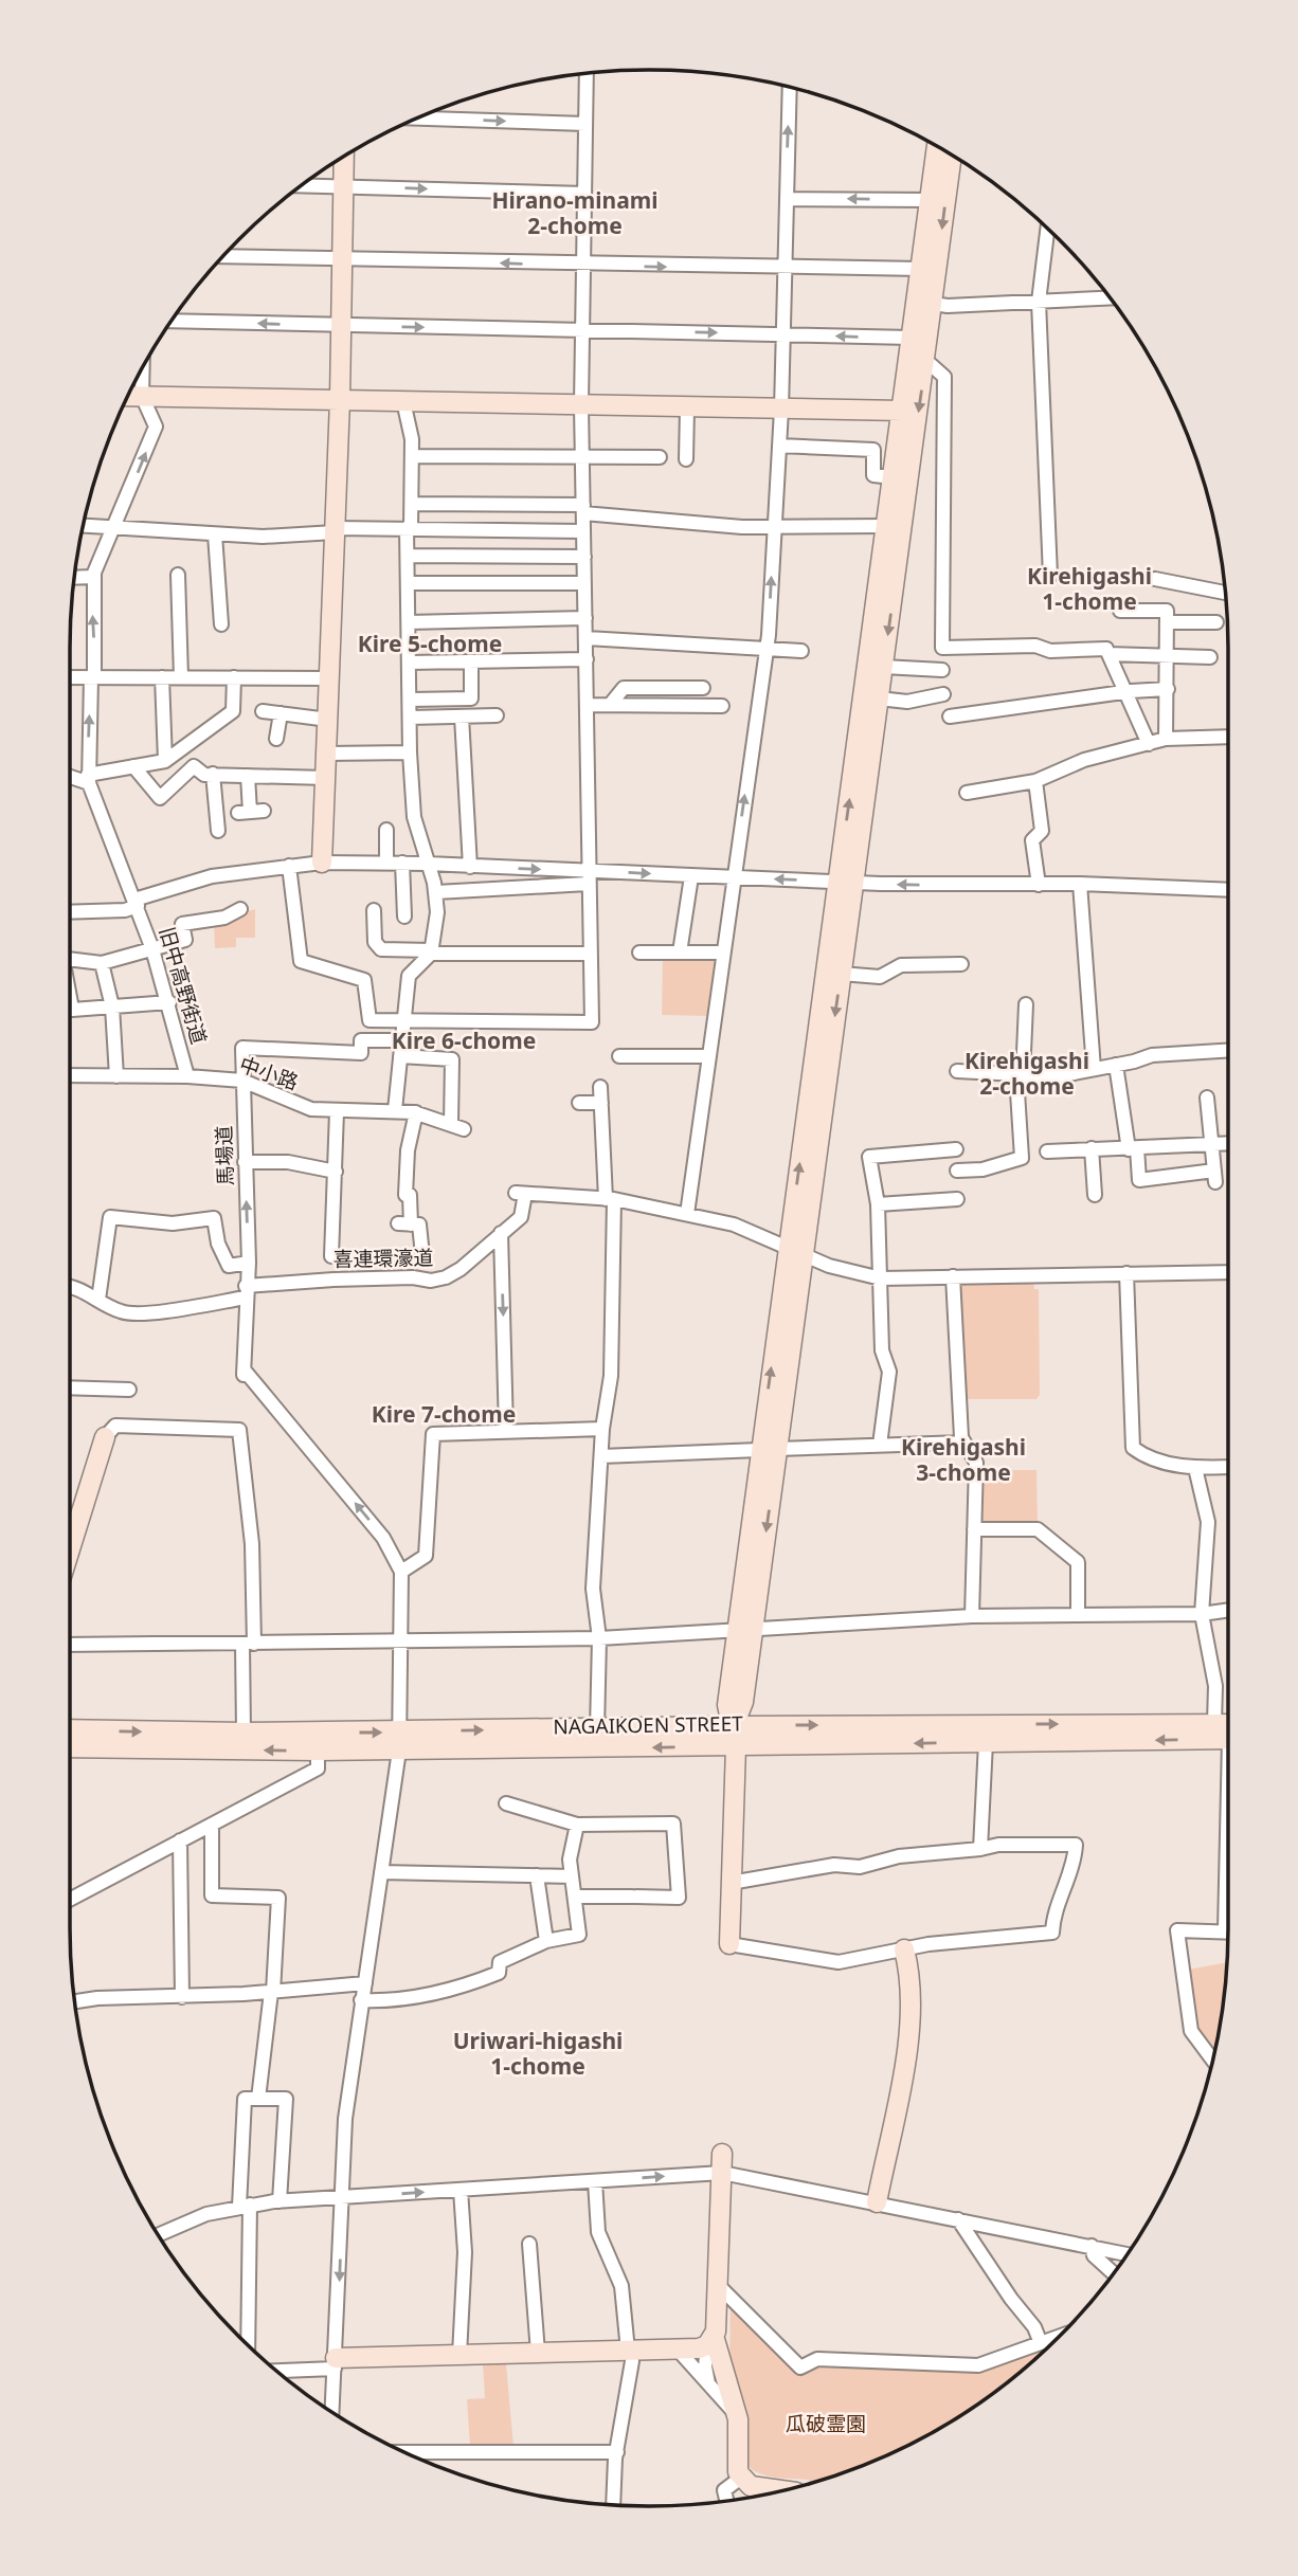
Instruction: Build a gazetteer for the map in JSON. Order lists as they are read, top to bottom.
{
  "streets": {
    "street": [
      "旧中高野街道",
      "中小路",
      "馬場道",
      "喜連環濠道",
      "NAGAIKOEN STREET"
    ]
  },
  "crossings": [
    ["旧中高野街道", "中小路"],
    ["中小路", "馬場道"],
    ["馬場道", "喜連環濠道"]
  ],
  "districts": [
    "Hirano-minami 2-chome",
    "Kirehigashi 1-chome",
    "Kire 5-chome",
    "Kire 6-chome",
    "Kirehigashi 2-chome",
    "Kire 7-chome",
    "Kirehigashi 3-chome",
    "Uriwari-higashi 1-chome"
  ],
  "parks": ["瓜破霊園"]
}
